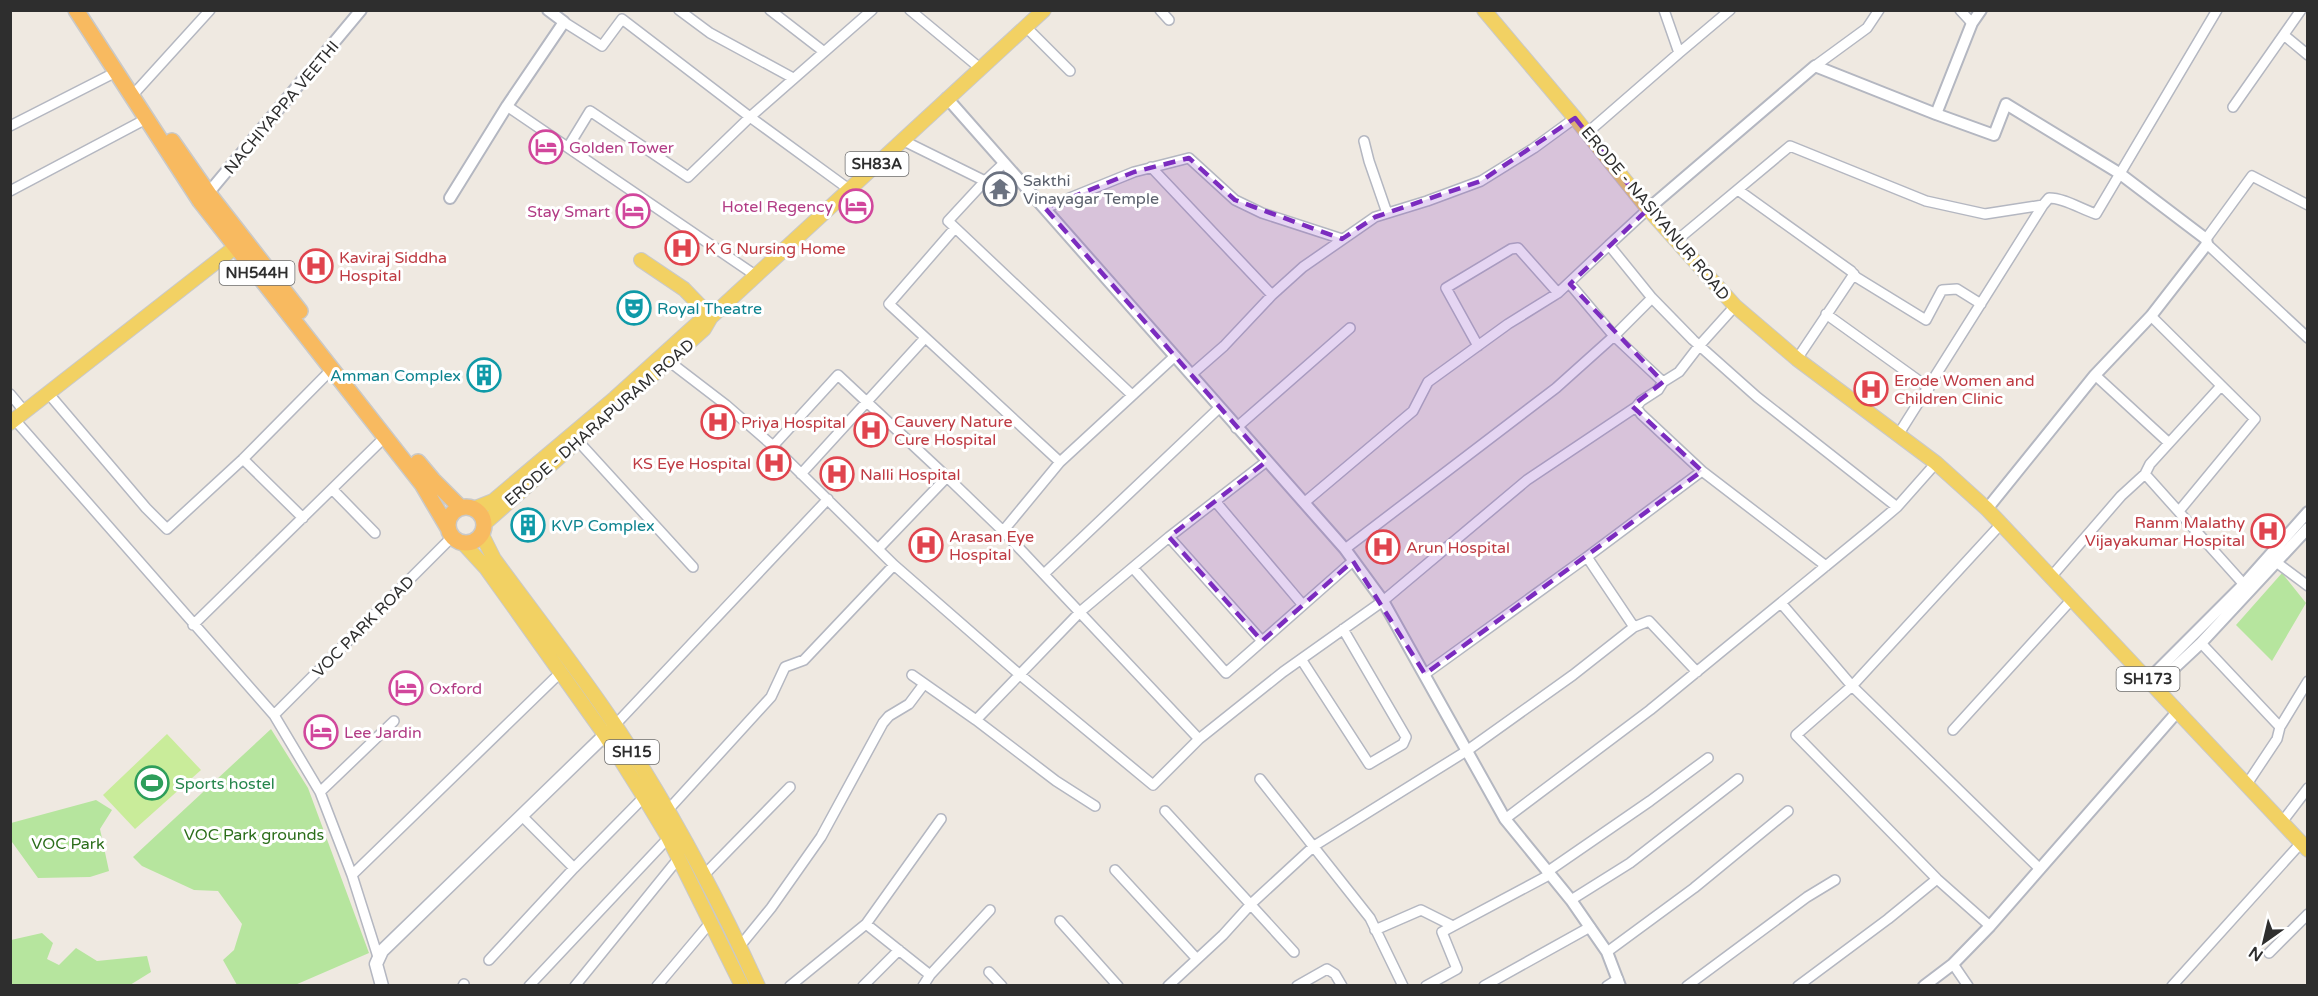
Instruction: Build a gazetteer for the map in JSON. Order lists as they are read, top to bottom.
{
  "streets": {
    "highway": ["NH544H"],
    "main road": [
      "SH83A",
      "ERODE - NASIYANUR ROAD",
      "ERODE - DHARAPURAM ROAD",
      "SH173",
      "SH15"
    ],
    "street": ["NACHIYAPPA VEETHI", "VOC PARK ROAD"]
  },
  "crossings": [
    ["NACHIYAPPA VEETHI", "NH544H"],
    ["ERODE - NASIYANUR ROAD", "SH173"],
    ["NH544H", "ERODE - DHARAPURAM ROAD"],
    ["NH544H", "VOC PARK ROAD"],
    ["NH544H", "SH15"],
    ["ERODE - DHARAPURAM ROAD", "VOC PARK ROAD"],
    ["ERODE - DHARAPURAM ROAD", "SH15"],
    ["VOC PARK ROAD", "SH15"]
  ],
  "parks": ["VOC Park grounds", "VOC Park"],
  "places": {
    "hotel": [
      "Golden Tower",
      "Hotel Regency",
      "Stay Smart",
      "Oxford",
      "Lee Jardin"
    ],
    "temple": ["Sakthi Vinayagar Temple"],
    "hospital": [
      "K G Nursing Home",
      "Kaviraj Siddha Hospital",
      "Erode Women and Children Clinic",
      "Priya Hospital",
      "Cauvery Nature Cure Hospital",
      "KS Eye Hospital",
      "Nalli Hospital",
      "Ranm Malathy Vijayakumar Hospital",
      "Arasan Eye Hospital",
      "Arun Hospital"
    ],
    "theatre": ["Royal Theatre"],
    "building": ["Amman Complex", "KVP Complex"],
    "sports": ["Sports hostel"]
  },
  "north": "bottom left"
}
